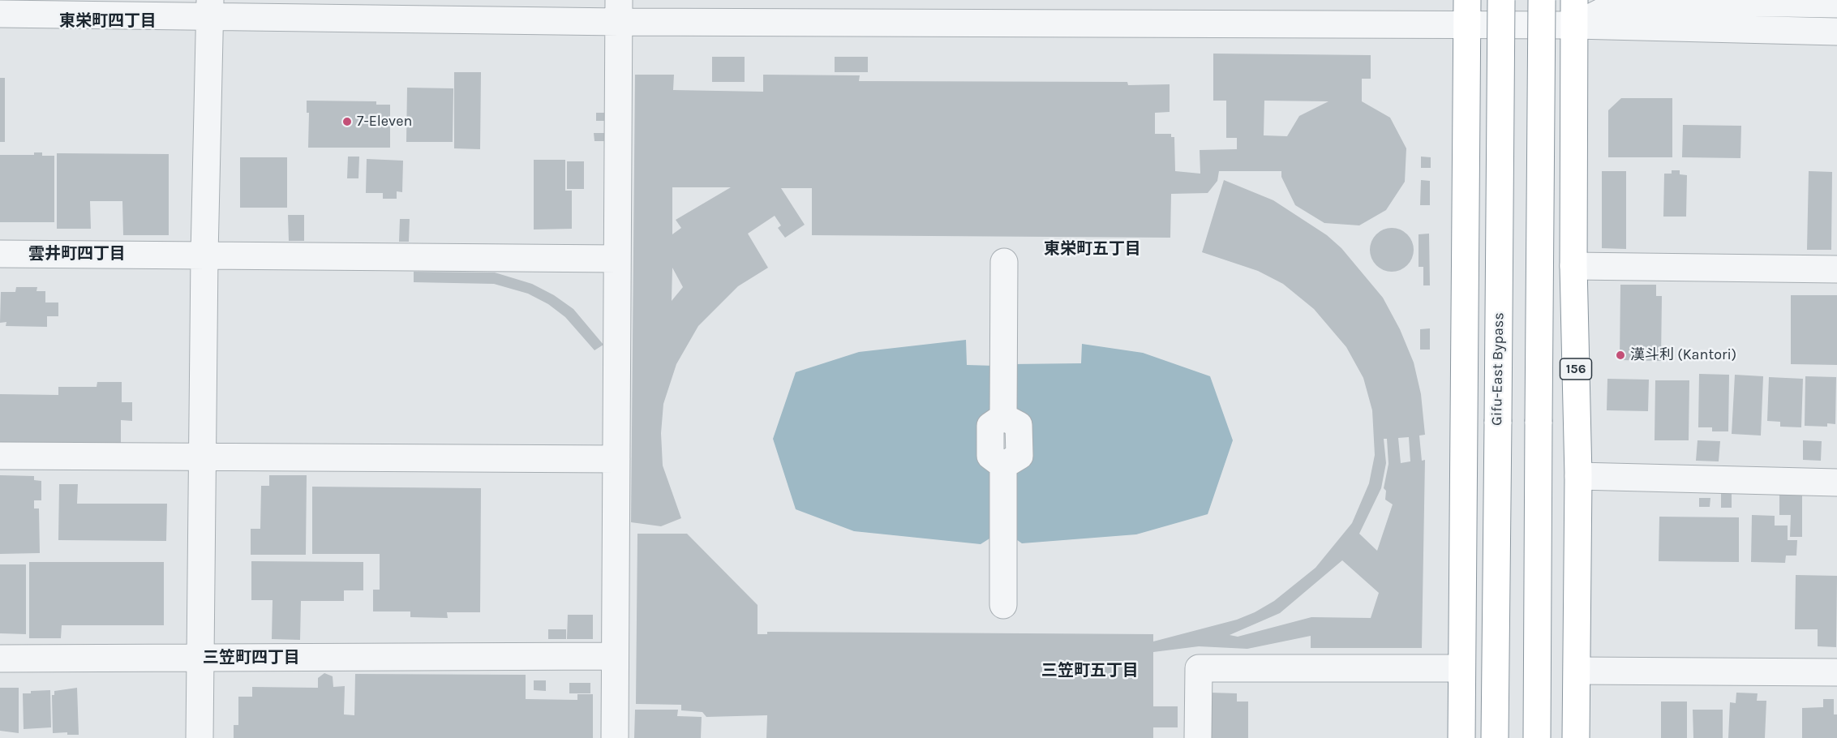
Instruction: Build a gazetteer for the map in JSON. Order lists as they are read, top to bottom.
{
  "streets": {
    "highway": ["Gifu-East Bypass", "156"]
  },
  "districts": [
    "東栄町四丁目",
    "東栄町五丁目",
    "雲井町四丁目",
    "三笠町四丁目",
    "三笠町五丁目"
  ],
  "places": ["7-Eleven", "漢斗利 (Kantori)"]
}
